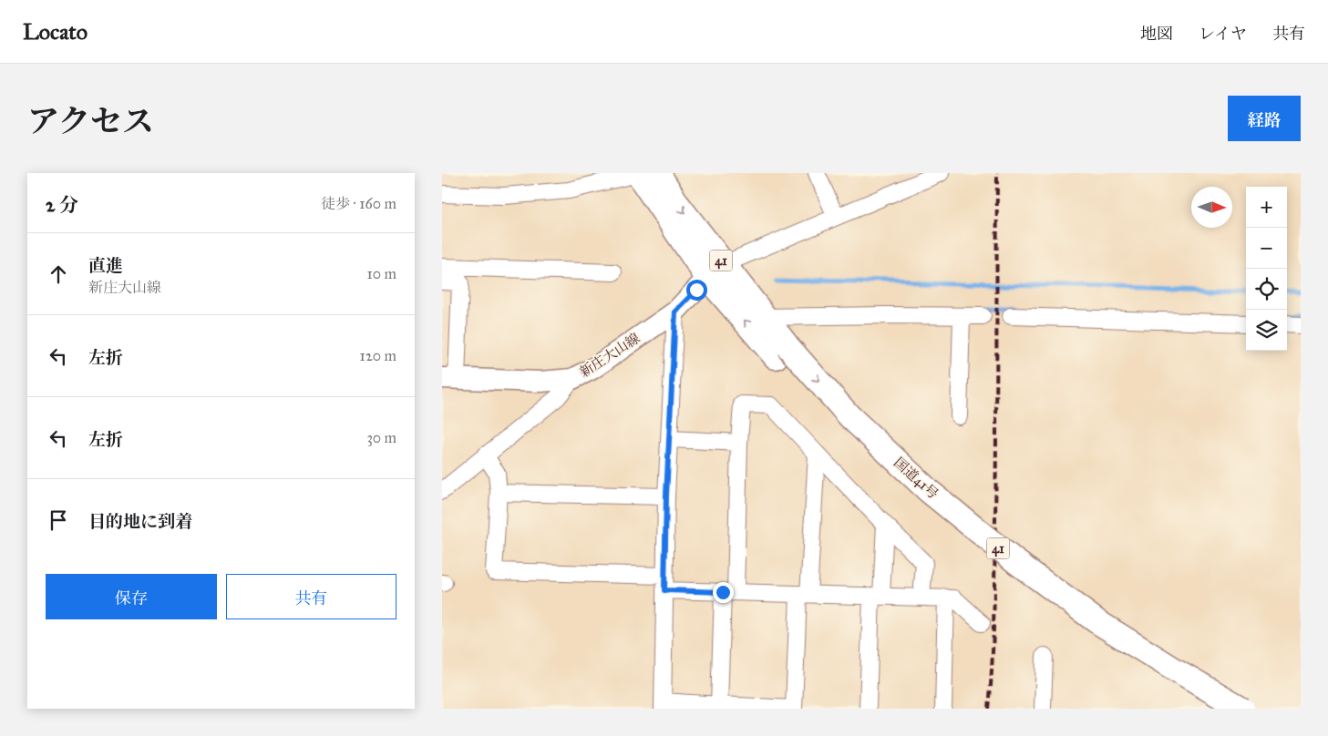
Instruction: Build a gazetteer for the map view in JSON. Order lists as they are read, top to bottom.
{
  "streets": {
    "highway": ["41", "国道41号"],
    "main road": ["新庄大山線"]
  },
  "crossings": [
    ["新庄大山線", "国道41号"]
  ],
  "north": "right",
  "page": {
    "header": "Locato",
    "nav": ["地図", "レイヤ", "共有"],
    "title": "アクセス",
    "buttons": [
      "経路",
      ["保存", "共有"]
    ],
    "heading": ["2 分", "徒歩 · 160 m"],
    "map_buttons": ["+", "−"],
    "list": [
      ["直進", "新庄大山線", "10 m"],
      ["左折", "120 m"],
      ["左折", "30 m"],
      "目的地に到着"
    ]
  }
}
